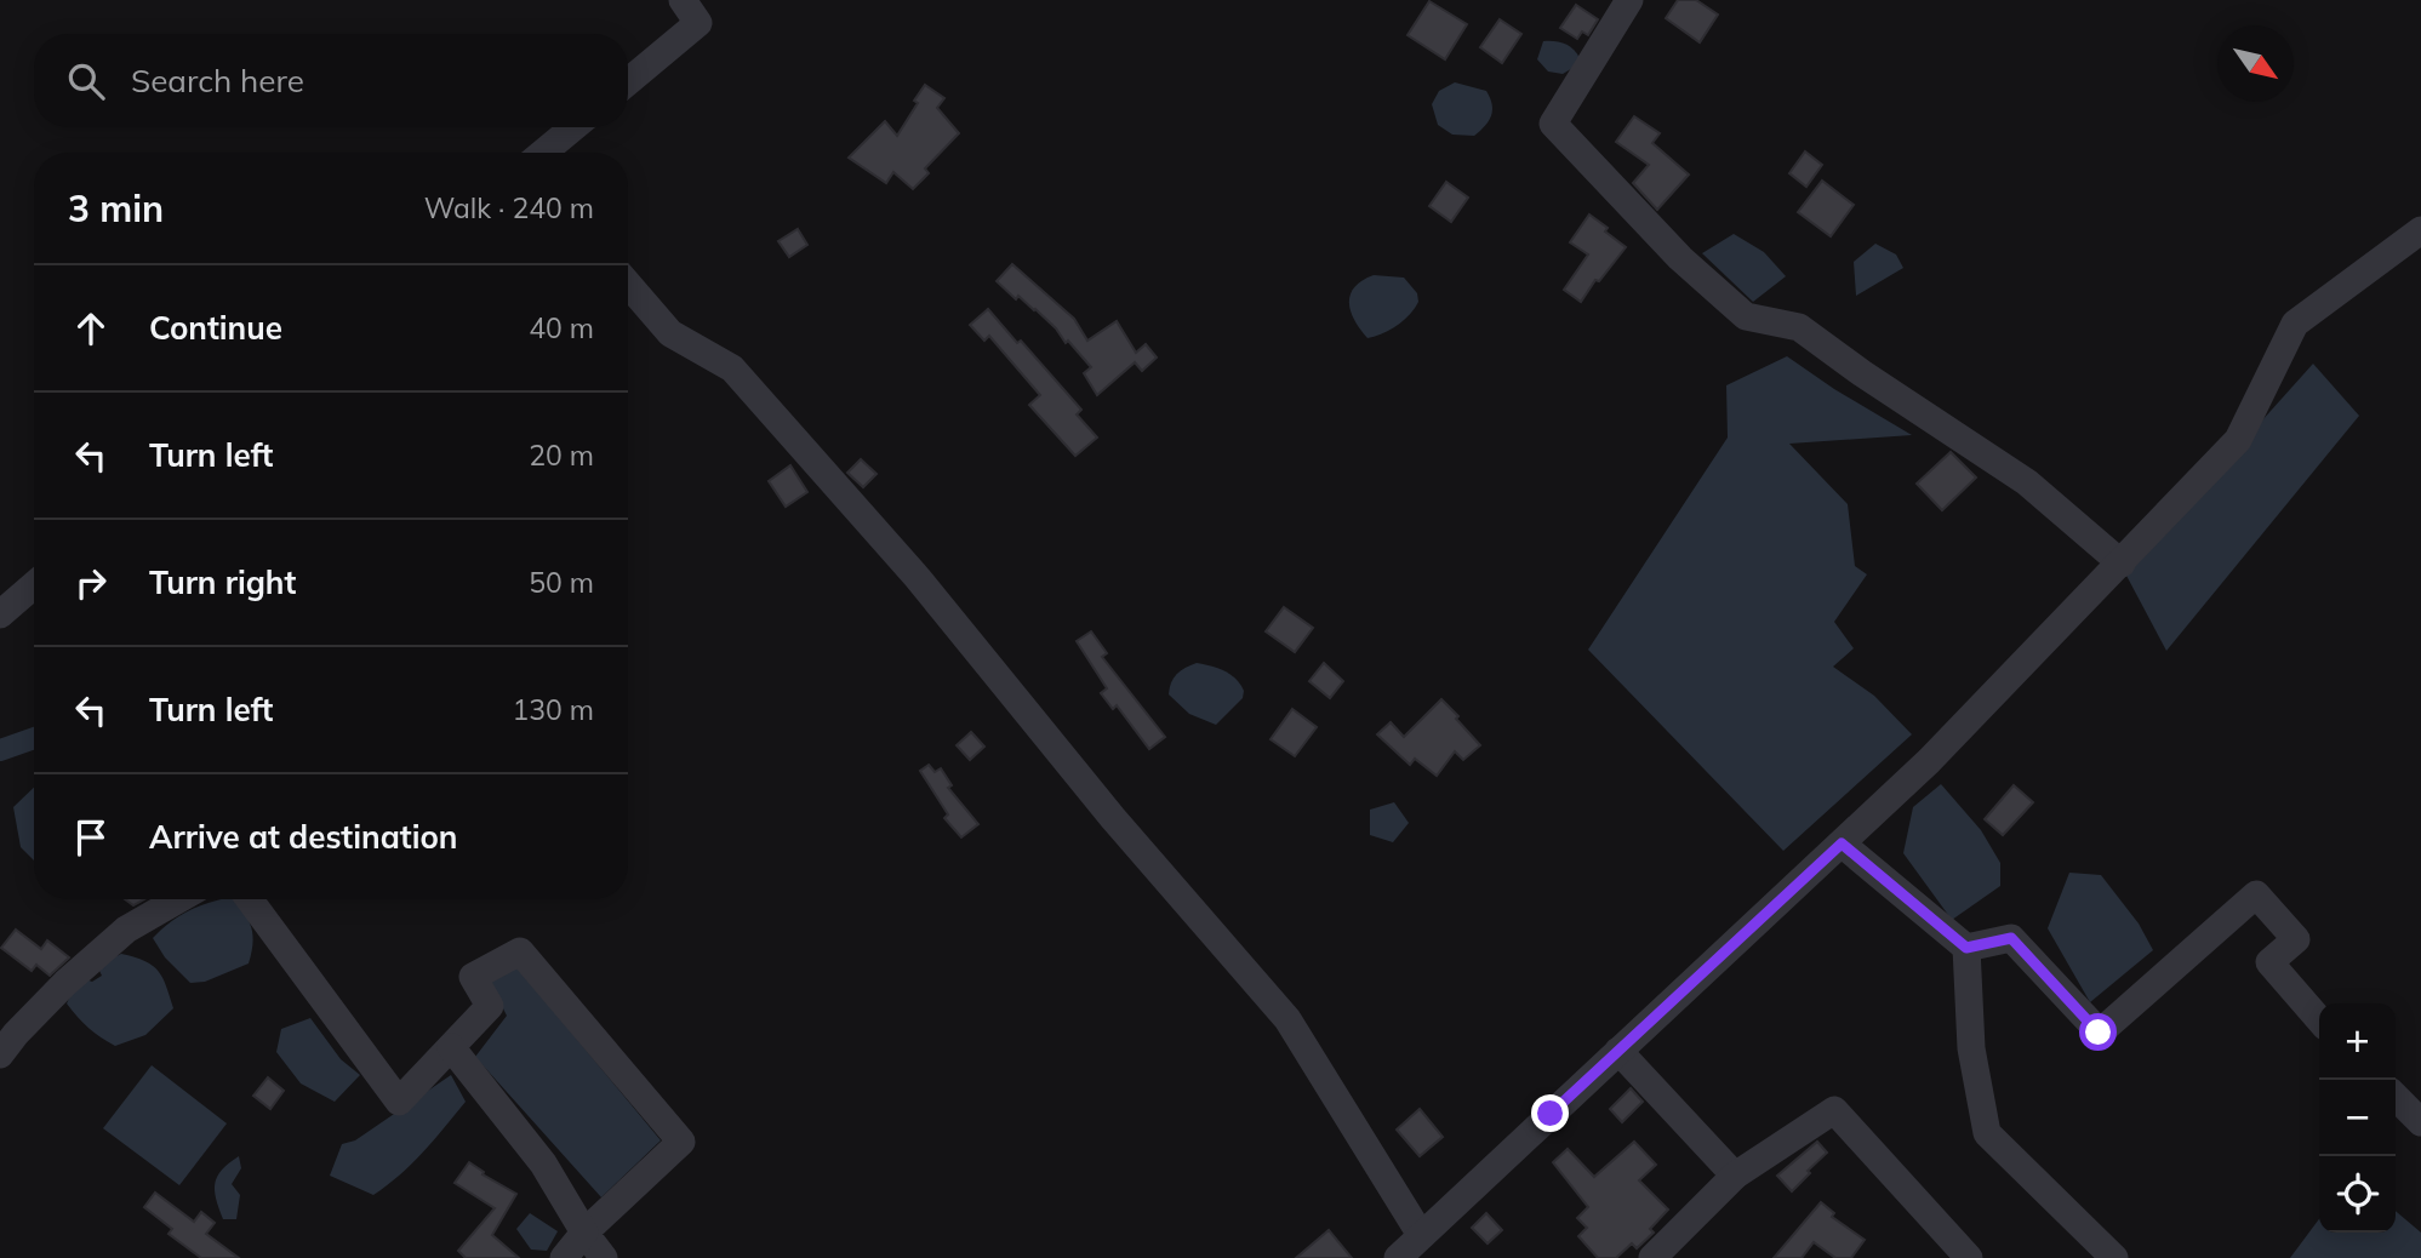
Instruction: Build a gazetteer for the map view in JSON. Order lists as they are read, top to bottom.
{
  "north": "bottom right",
  "page": {
    "search": "Search here",
    "heading": ["3 min", "Walk · 240 m"],
    "list": [
      ["Continue", "40 m"],
      ["Turn left", "20 m"],
      ["Turn right", "50 m"],
      ["Turn left", "130 m"],
      "Arrive at destination"
    ],
    "map_buttons": ["+", "−"]
  }
}
